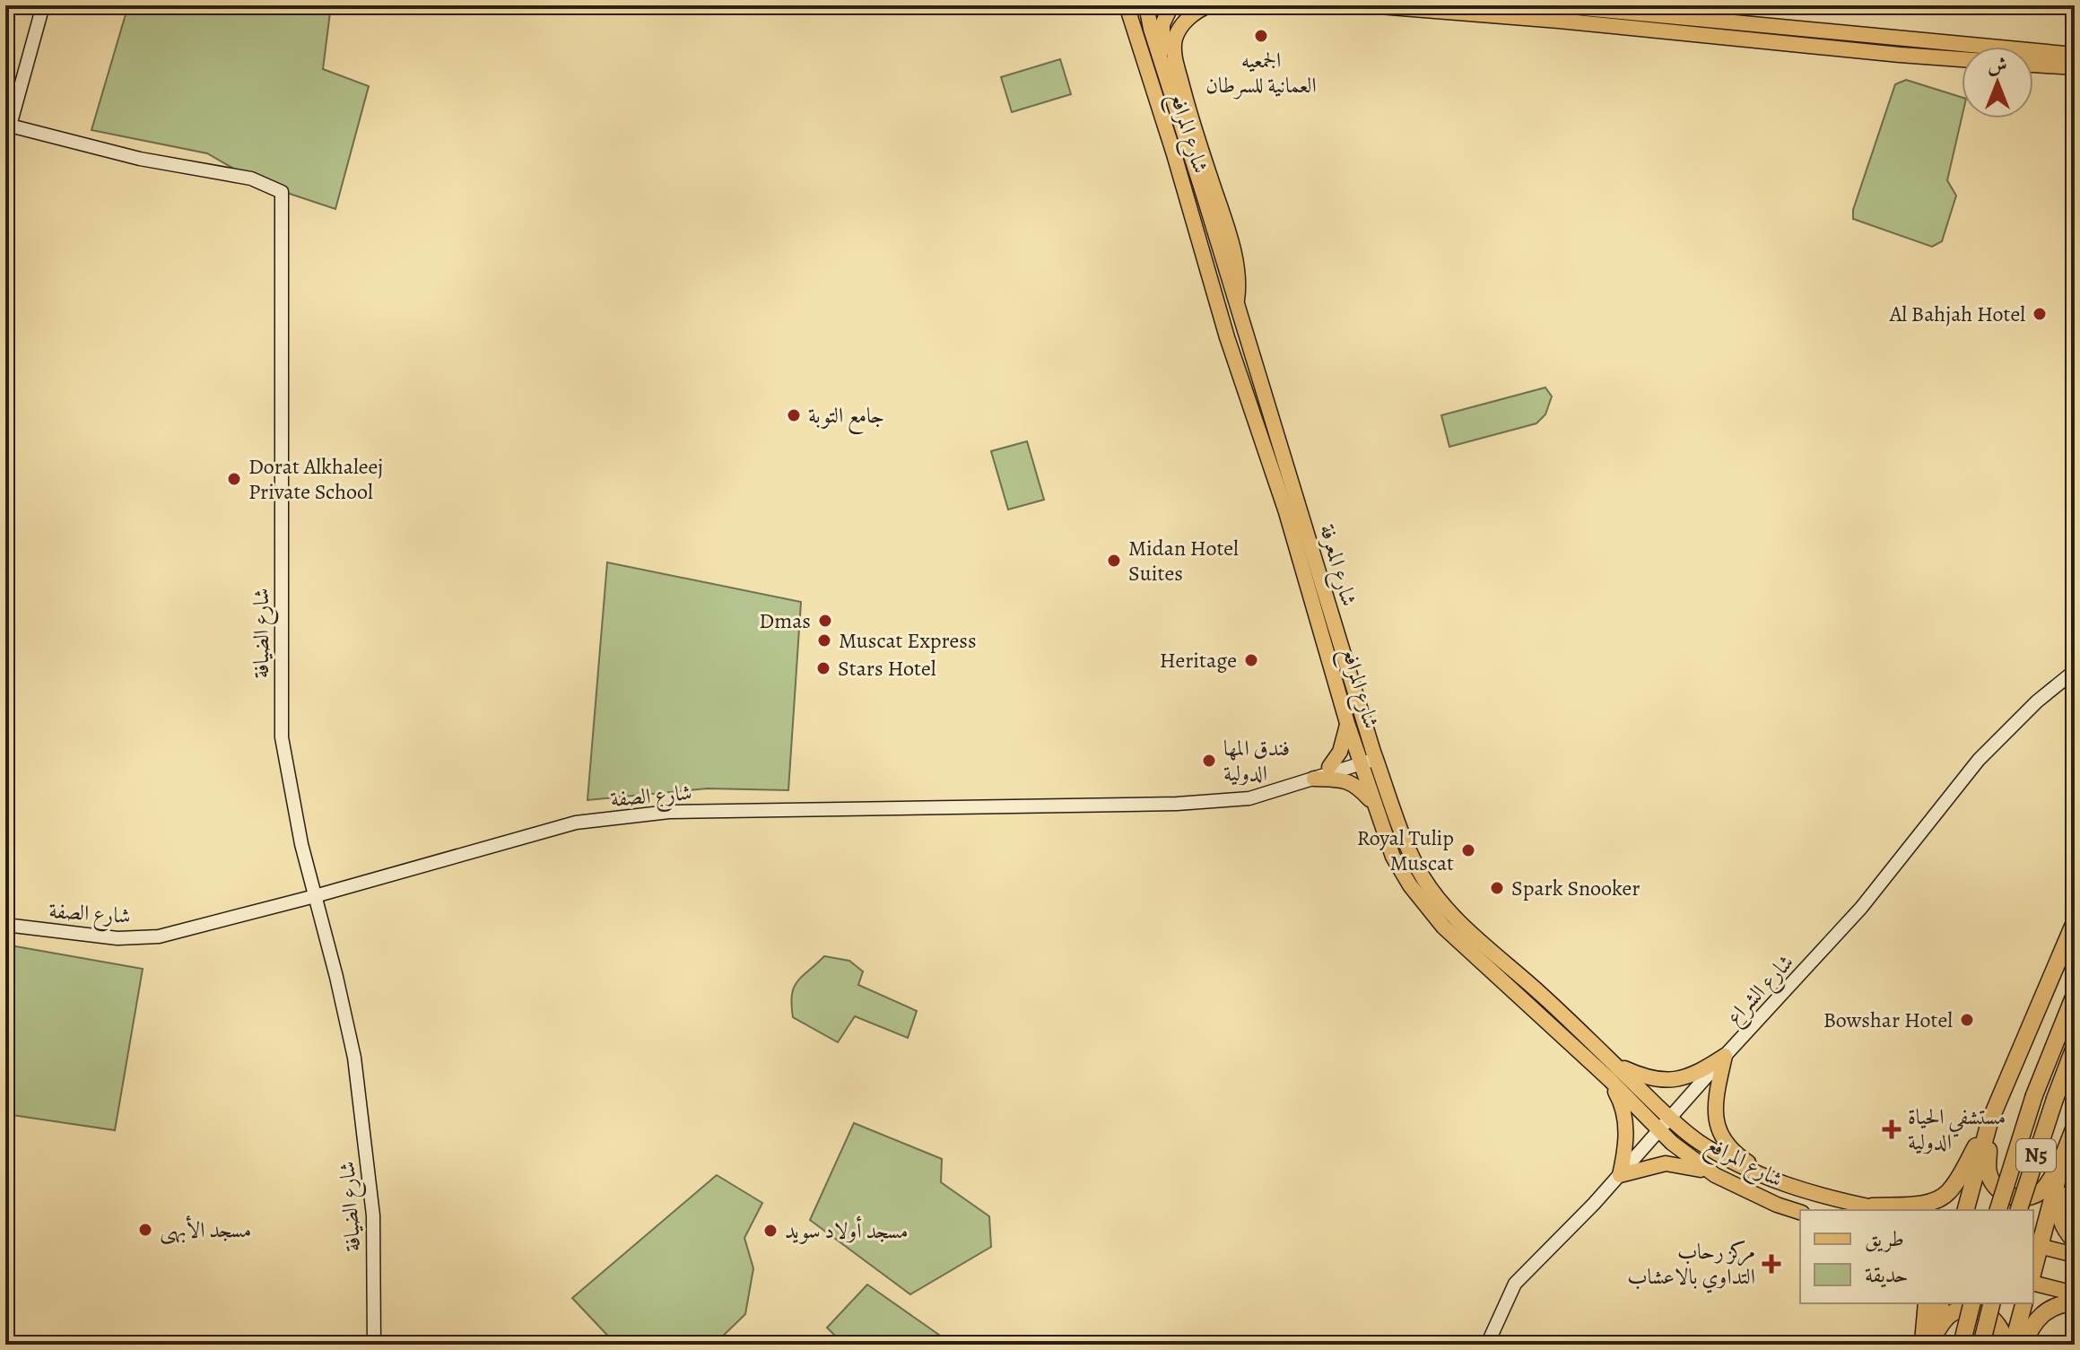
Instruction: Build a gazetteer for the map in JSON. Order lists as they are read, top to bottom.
{
  "streets": {
    "highway": ["N5"],
    "main road": ["شارع المرافع", "شارع المعرفة"],
    "street": ["شارع الضيافة", "شارع الصفة", "شارع الشراع"]
  },
  "crossings": [
    ["شارع المرافع", "شارع المعرفة"],
    ["شارع المرافع", "شارع الصفة"],
    ["شارع المرافع", "شارع الشراع"],
    ["شارع المعرفة", "شارع الصفة"],
    ["شارع الضيافة", "شارع الصفة"]
  ],
  "places": {
    "other": [
      "الجمعيه العمانية للسرطان",
      "Al Bahjah Hotel",
      "جامع التوبة",
      "Dorat Alkhaleej Private School",
      "Midan Hotel Suites",
      "Dmas",
      "Muscat Express",
      "Heritage",
      "Stars Hotel",
      "فندق المها الدولية",
      "Royal Tulip Muscat",
      "Spark Snooker",
      "Bowshar Hotel",
      "مسجد الأبهى",
      "مسجد أولاد سويد"
    ],
    "health": ["مستشفي الحياة الدولية", "مركز رحاب التداوي بالاعشاب"]
  },
  "legend": ["طريق", "حديقة"],
  "north": "top"
}
